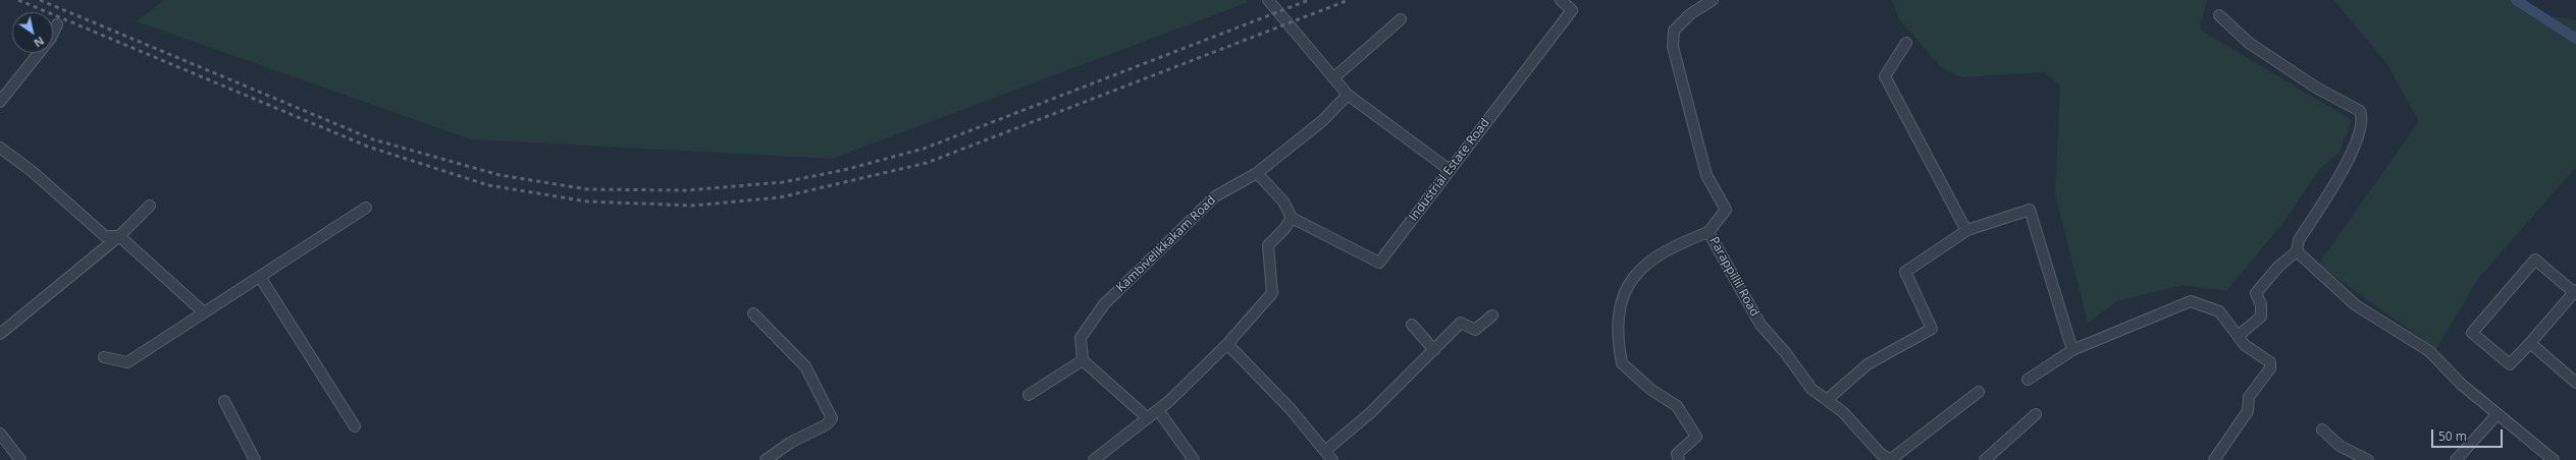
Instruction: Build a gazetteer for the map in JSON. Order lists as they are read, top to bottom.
{
  "streets": {
    "street": ["Industrial Estate Road", "Kambivelikkakam Road", "Parappillil Road"]
  },
  "scale_bar": "50 m",
  "north": "bottom right"
}
